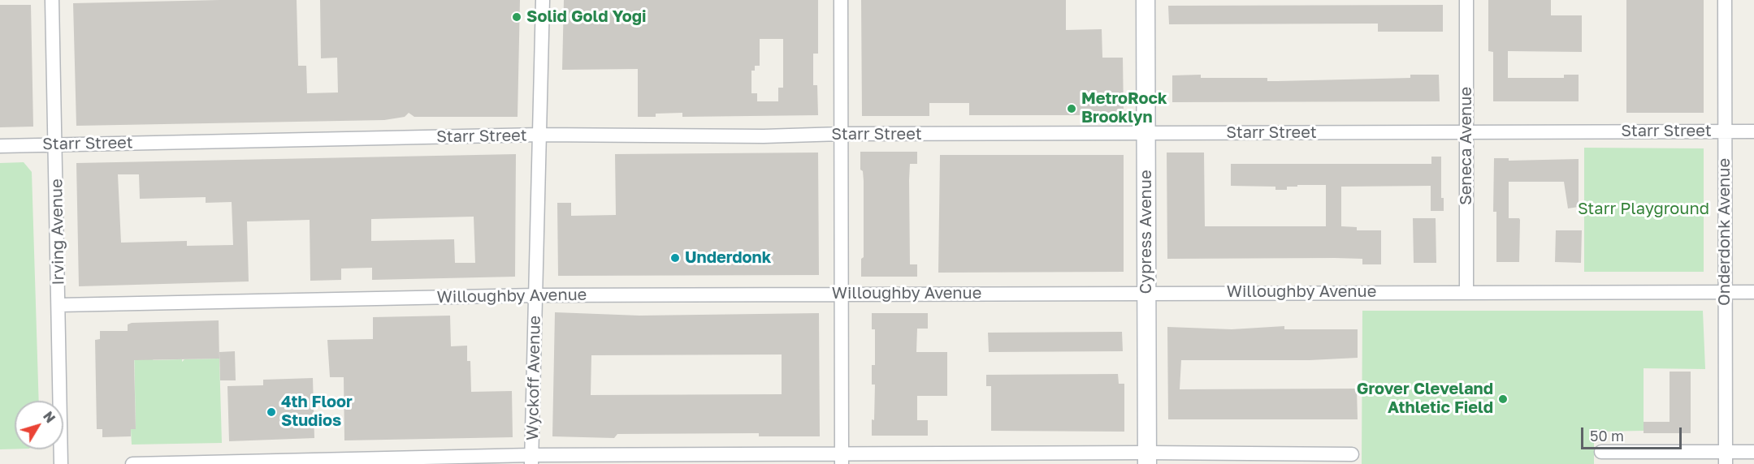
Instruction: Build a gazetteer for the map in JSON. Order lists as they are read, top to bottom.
{
  "streets": {
    "main road": ["Cypress Avenue"],
    "street": [
      "Starr Street",
      "Seneca Avenue",
      "Irving Avenue",
      "Onderdonk Avenue",
      "Willoughby Avenue",
      "Wyckoff Avenue"
    ]
  },
  "crossings": [
    ["Starr Street", "Seneca Avenue"],
    ["Starr Street", "Irving Avenue"],
    ["Starr Street", "Cypress Avenue"],
    ["Starr Street", "Onderdonk Avenue"],
    ["Starr Street", "Wyckoff Avenue"],
    ["Seneca Avenue", "Willoughby Avenue"],
    ["Irving Avenue", "Willoughby Avenue"],
    ["Cypress Avenue", "Willoughby Avenue"],
    ["Onderdonk Avenue", "Willoughby Avenue"],
    ["Willoughby Avenue", "Wyckoff Avenue"]
  ],
  "parks": ["Starr Playground"],
  "places": [
    "Solid Gold Yogi",
    "MetroRock Brooklyn",
    "Underdonk",
    "Grover Cleveland Athletic Field",
    "4th Floor Studios"
  ],
  "scale_bar": "50 m",
  "north": "top right"
}
